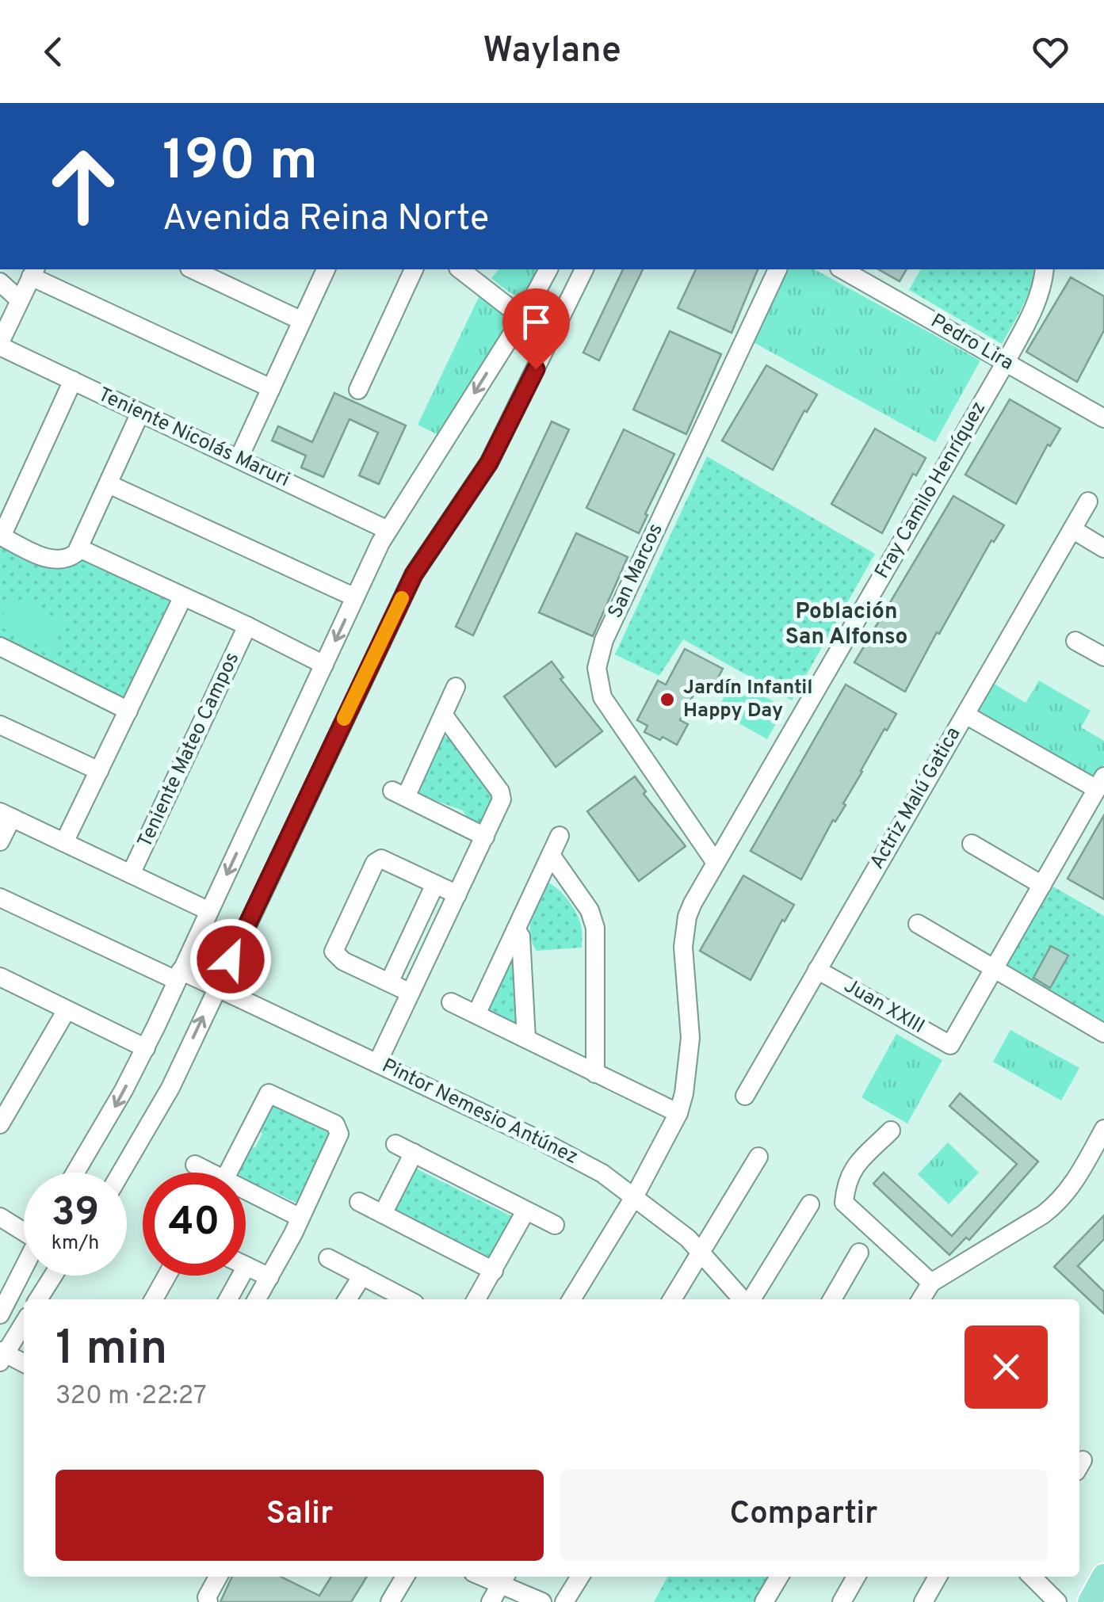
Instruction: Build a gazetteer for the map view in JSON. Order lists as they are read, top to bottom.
{
  "streets": {
    "street": [
      "Pedro Lira",
      "Teniente Nicolás Maruri",
      "Fray Camilo Henríquez",
      "San Marcos",
      "Teniente Mateo Campos",
      "Actriz Malú Gatica",
      "Juan XXIII",
      "Pintor Nemesio Antúnez"
    ]
  },
  "crossings": [
    ["Pedro Lira", "Fray Camilo Henríquez"],
    ["Fray Camilo Henríquez", "San Marcos"],
    ["Fray Camilo Henríquez", "Pintor Nemesio Antúnez"],
    ["Actriz Malú Gatica", "Juan XXIII"]
  ],
  "districts": ["Población San Alfonso"],
  "places": ["Jardín Infantil Happy Day"],
  "page": {
    "header": "Waylane",
    "turn": ["190 m", "Avenida Reina Norte"],
    "speed": "39 km/h",
    "limit": "40",
    "heading": ["1 min", "320 m · 22:27"],
    "buttons": ["Salir", "Compartir"]
  }
}
